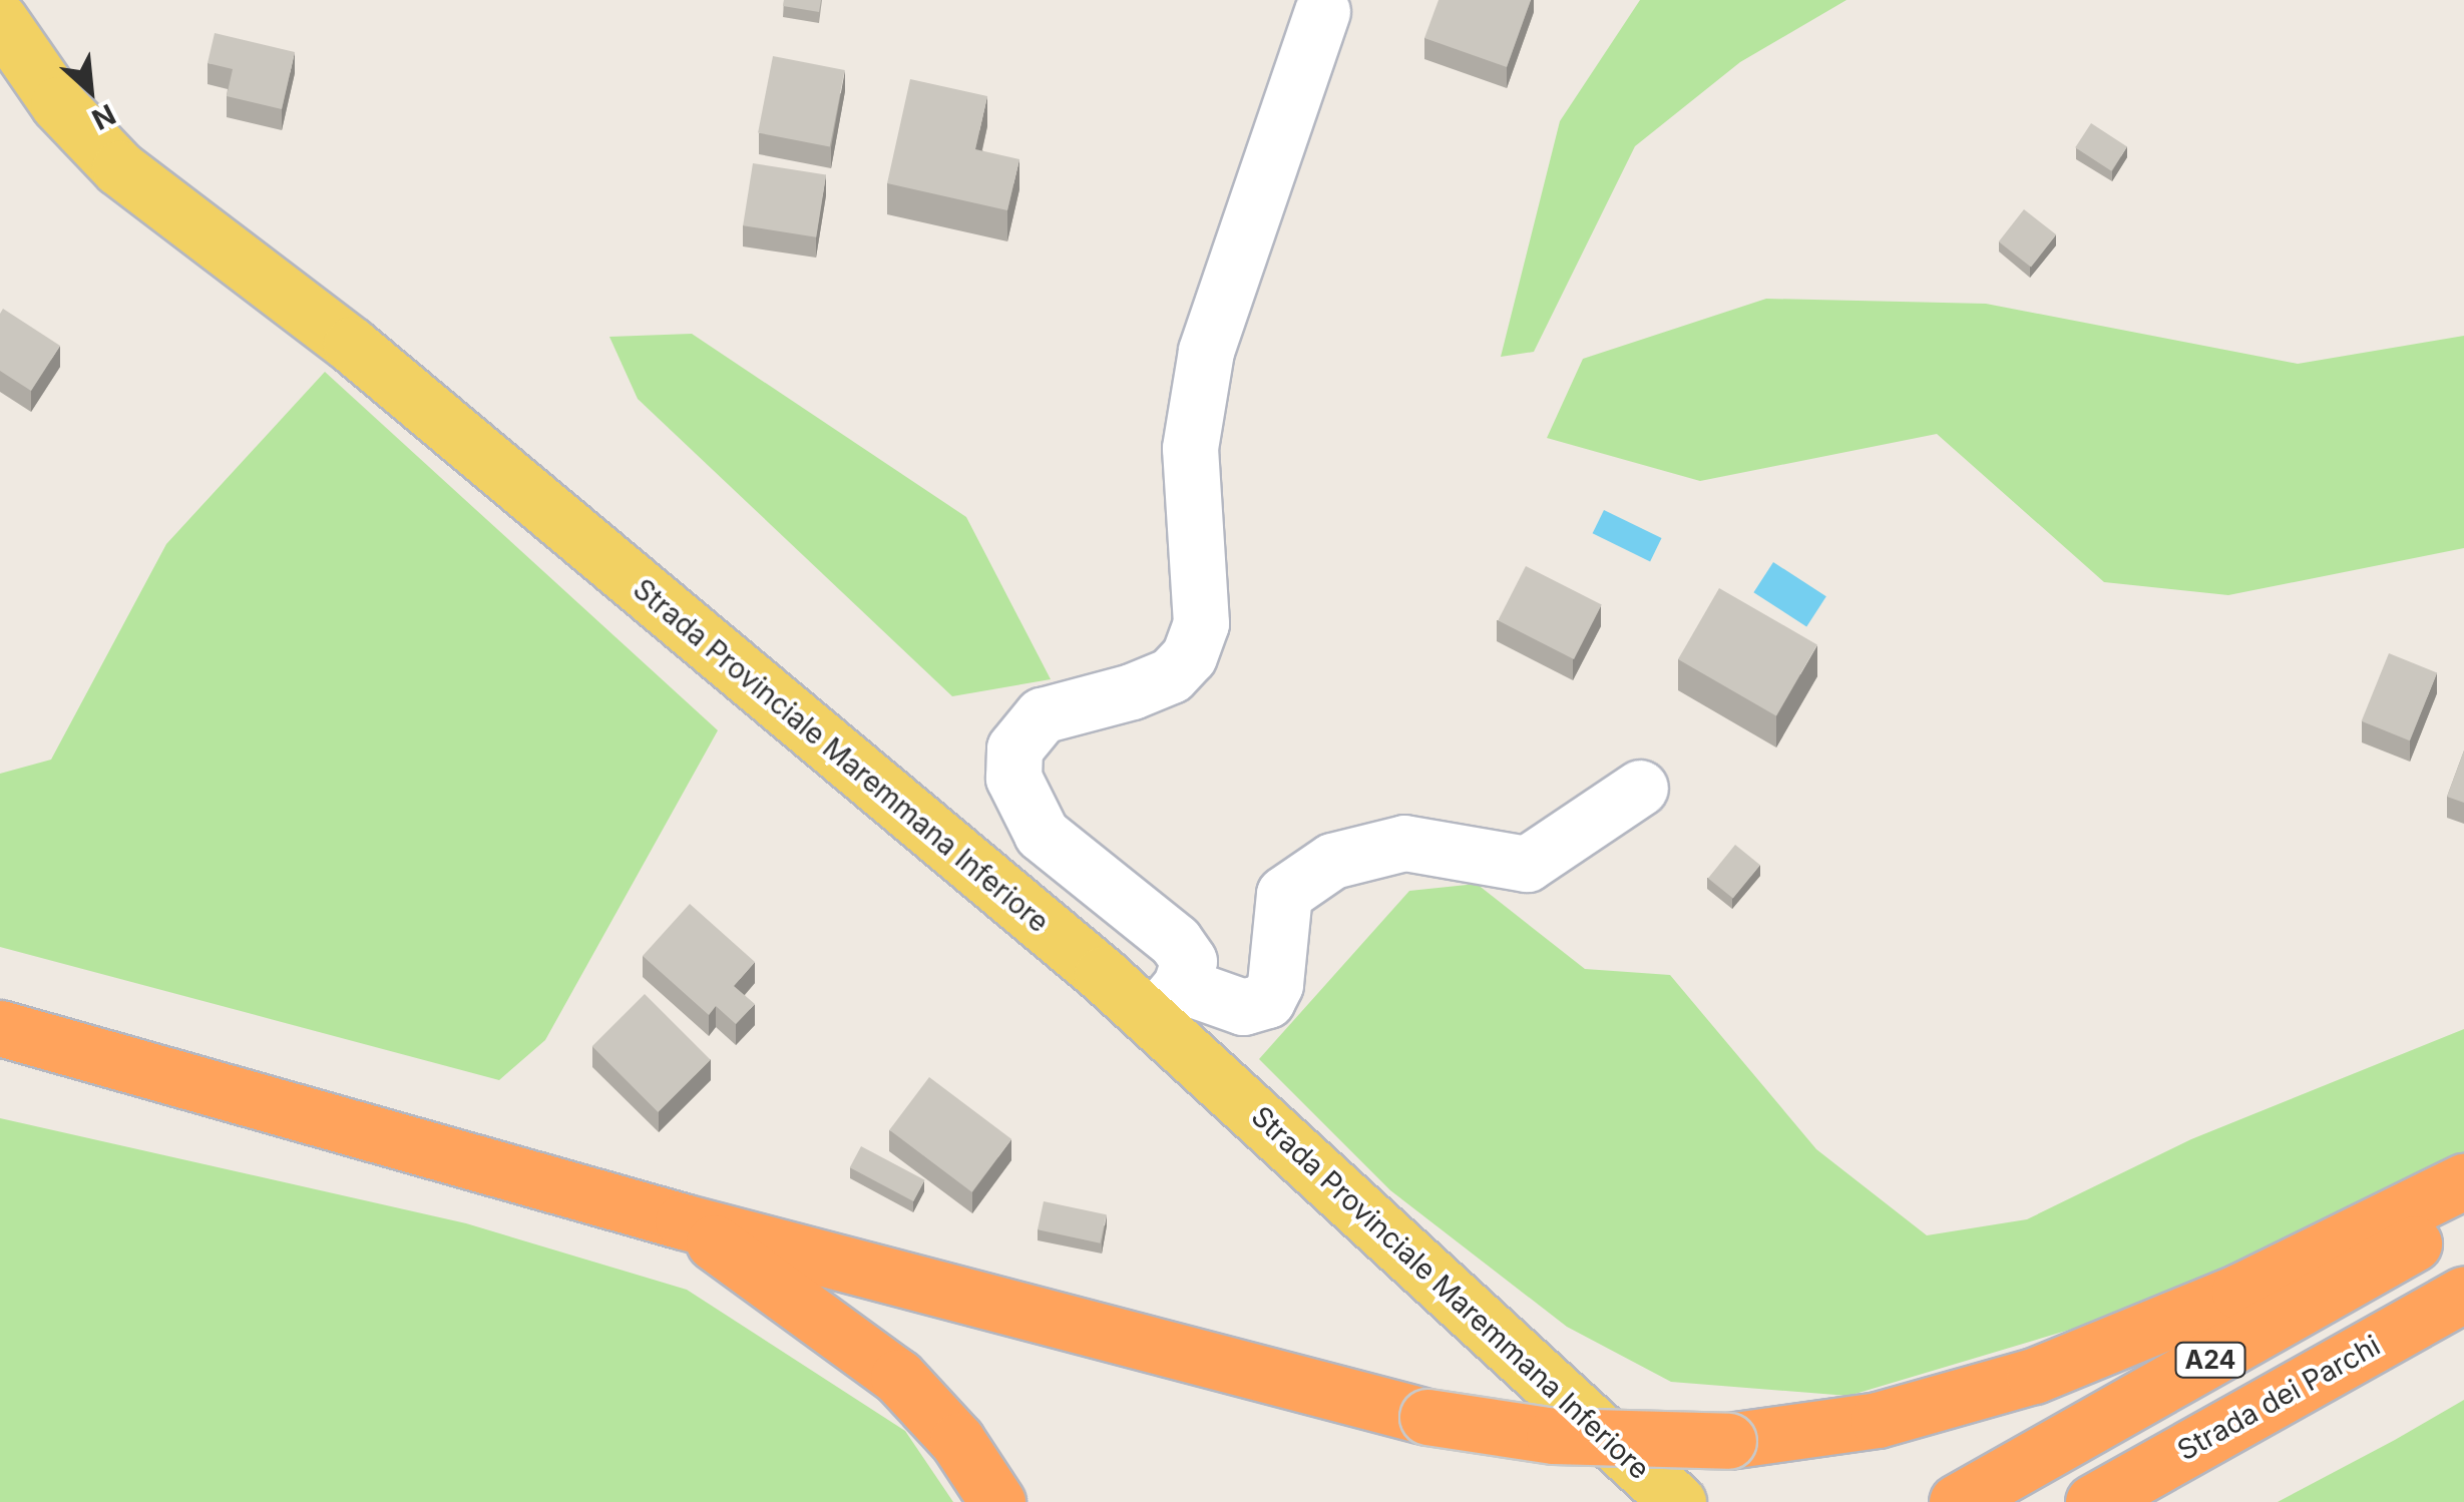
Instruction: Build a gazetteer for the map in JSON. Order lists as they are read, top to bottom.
{
  "streets": {
    "highway": ["A24", "Strada dei Parchi"],
    "main road": ["Strada Provinciale Maremmana Inferiore"]
  },
  "north": "bottom right"
}
